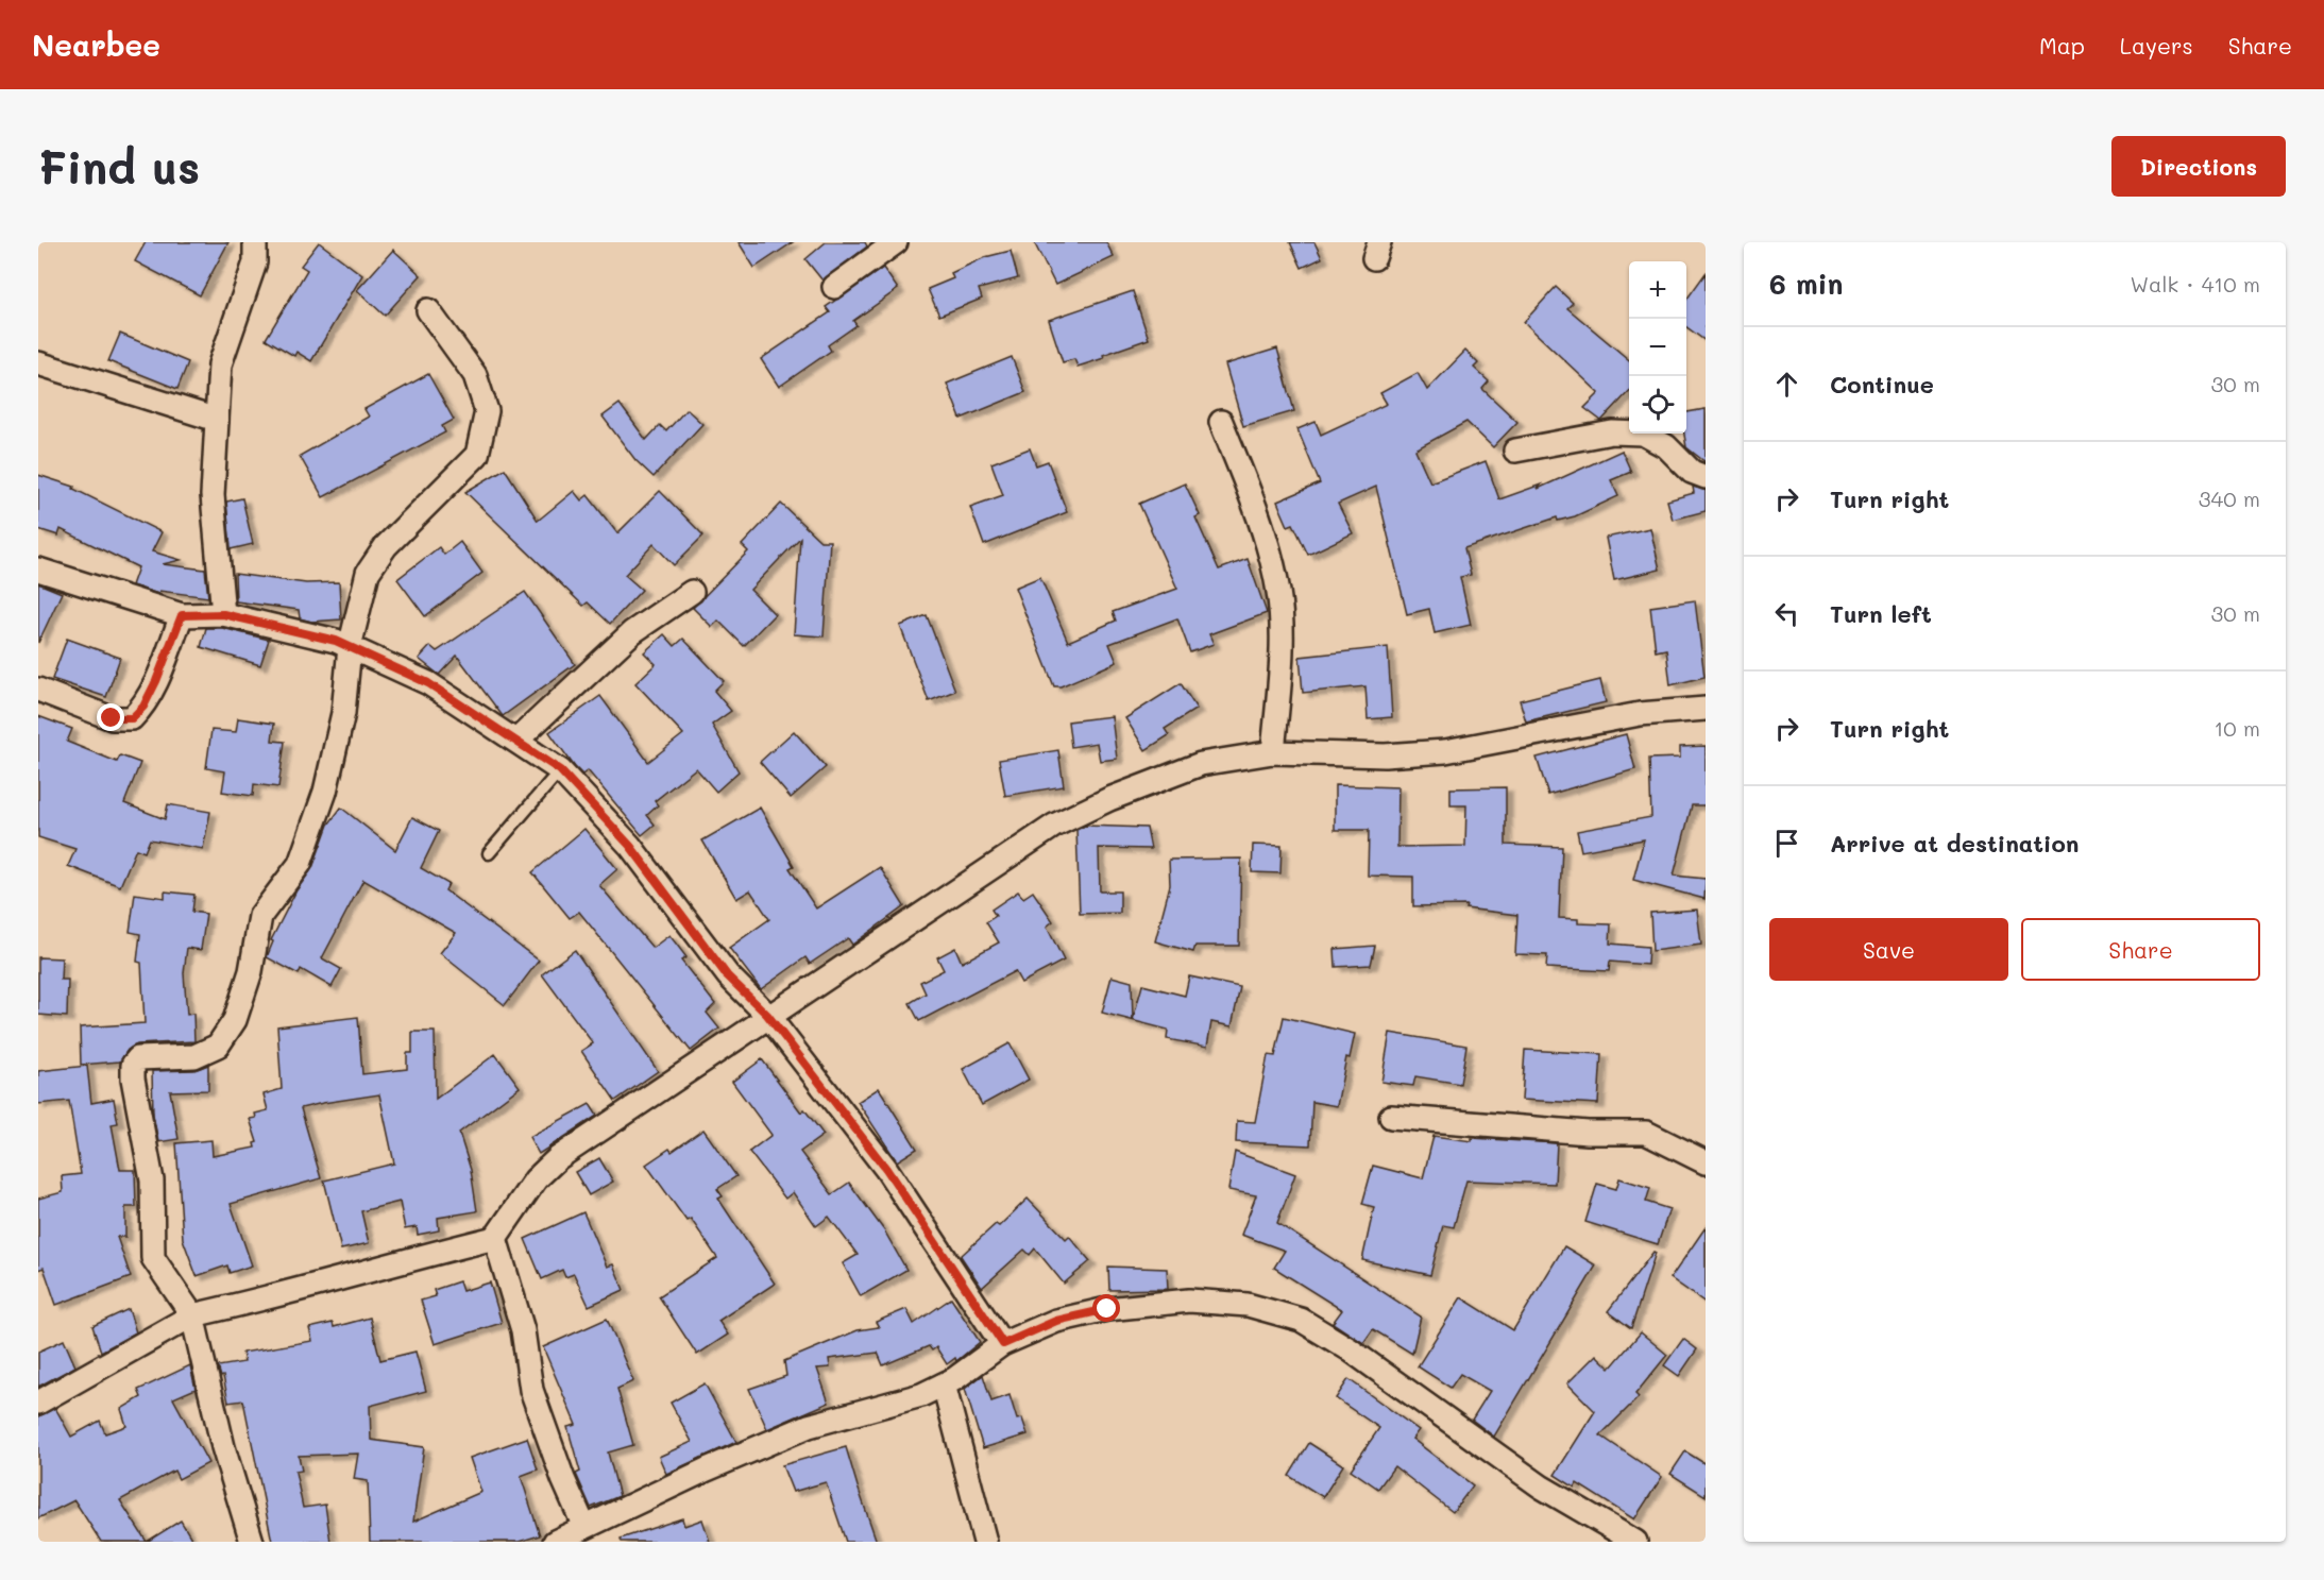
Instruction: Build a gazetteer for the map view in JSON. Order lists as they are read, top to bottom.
{
  "page": {
    "header": "Nearbee",
    "nav": ["Map", "Layers", "Share"],
    "buttons": [
      "Directions",
      ["Save", "Share"]
    ],
    "title": "Find us",
    "heading": ["6 min", "Walk · 410 m"],
    "map_buttons": ["+", "−"],
    "list": [
      ["Continue", "30 m"],
      ["Turn right", "340 m"],
      ["Turn left", "30 m"],
      ["Turn right", "10 m"],
      "Arrive at destination"
    ]
  }
}
